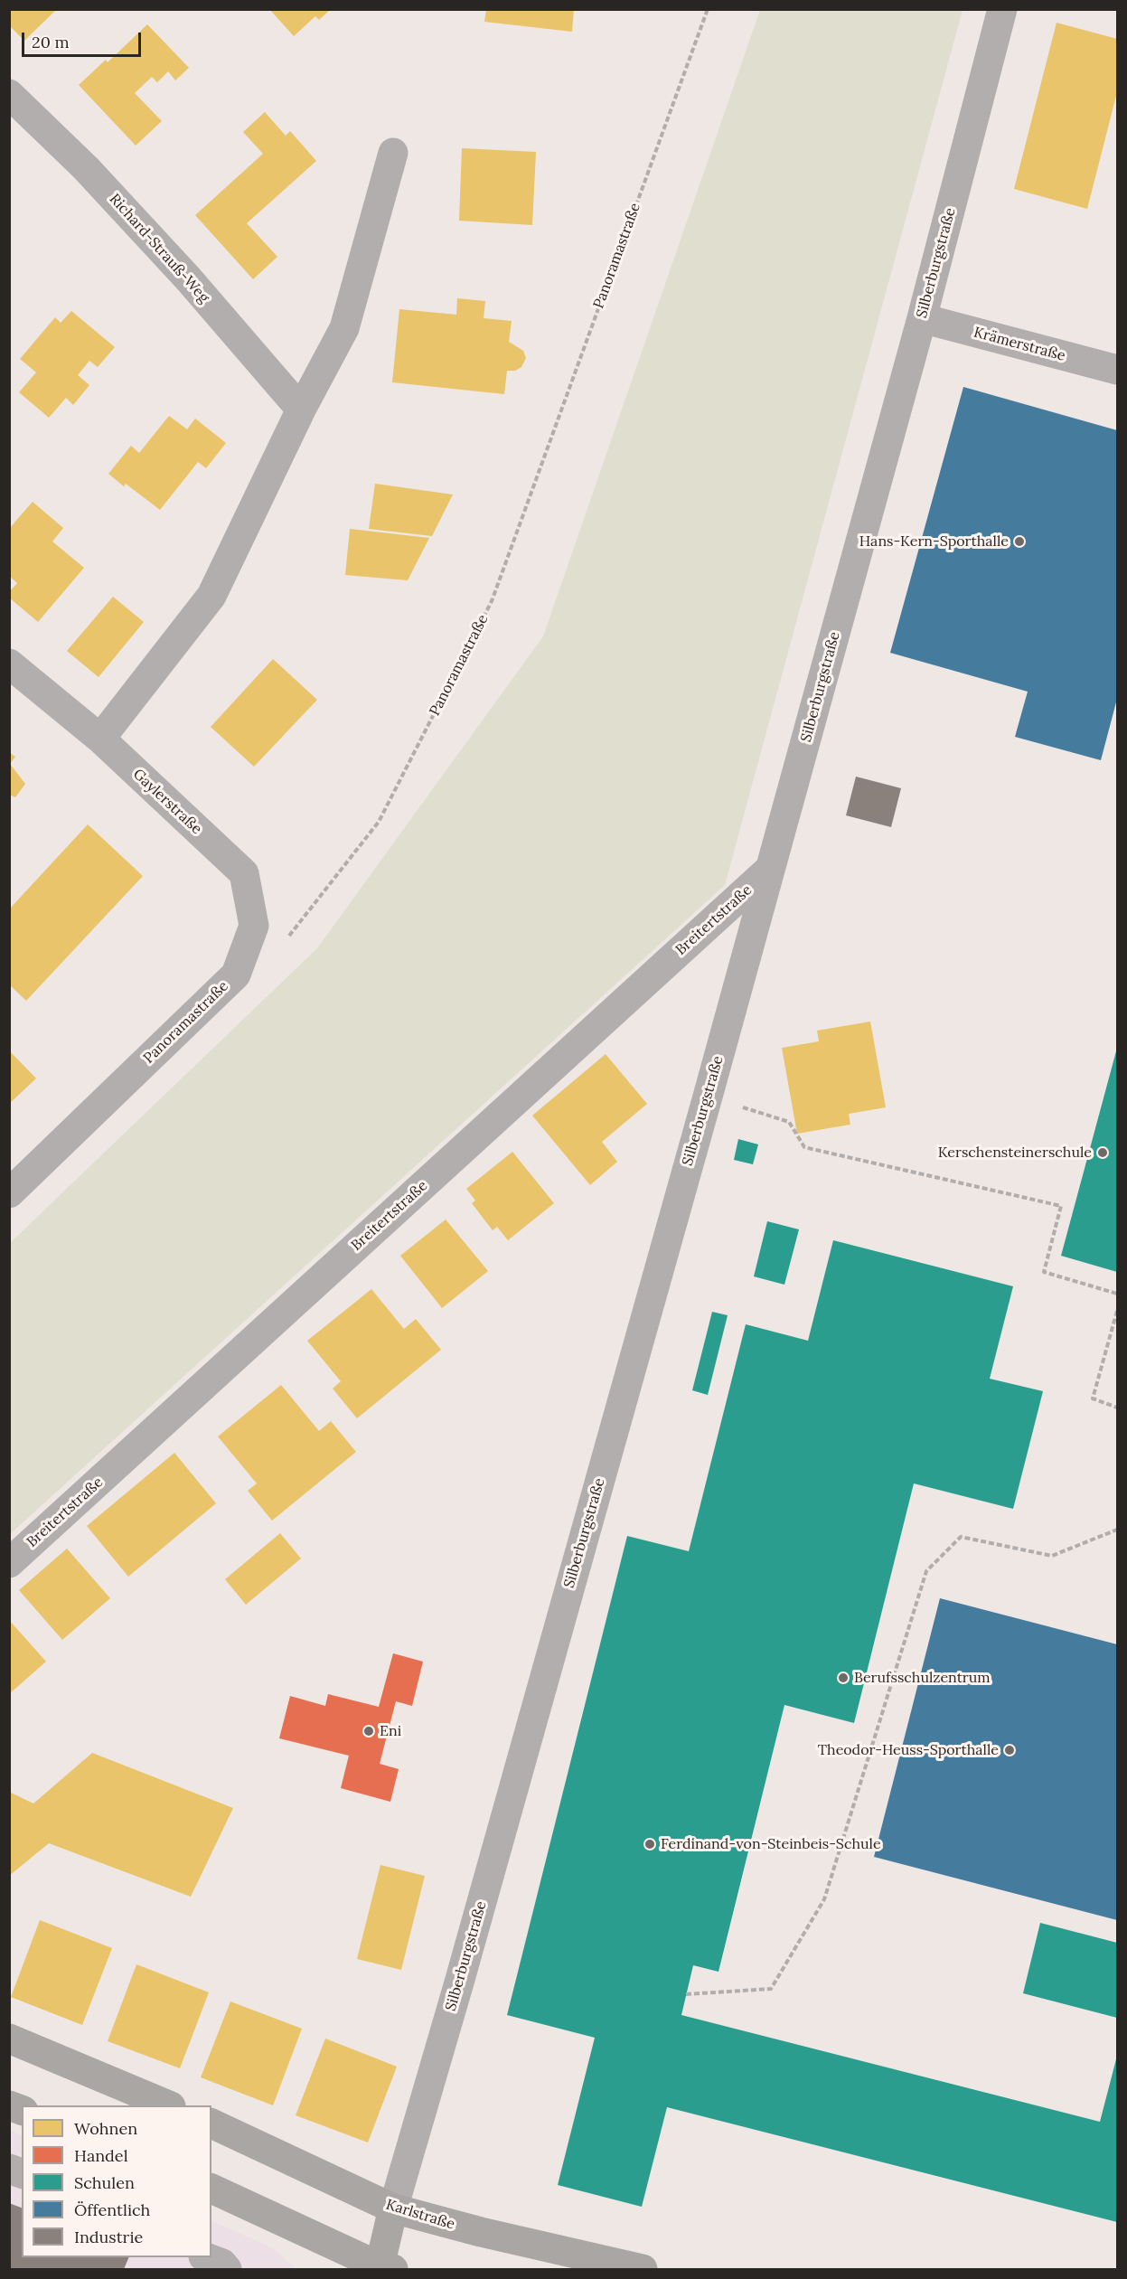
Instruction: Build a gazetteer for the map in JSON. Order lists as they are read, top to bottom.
{
  "streets": {
    "main road": ["Karlstraße"],
    "street": [
      "Richard-Strauß-Weg",
      "Panoramastraße",
      "Silberburgstraße",
      "Krämerstraße",
      "Gaylerstraße",
      "Breitertstraße"
    ]
  },
  "crossings": [
    ["Panoramastraße", "Gaylerstraße"],
    ["Silberburgstraße", "Krämerstraße"],
    ["Silberburgstraße", "Breitertstraße"],
    ["Silberburgstraße", "Karlstraße"]
  ],
  "places": [
    "Hans-Kern-Sporthalle",
    "Kerschensteinerschule",
    "Berufsschulzentrum",
    "Eni",
    "Theodor-Heuss-Sporthalle",
    "Ferdinand-von-Steinbeis-Schule"
  ],
  "legend": [
    "Wohnen",
    "Handel",
    "Schulen",
    "Öffentlich",
    "Industrie"
  ],
  "scale_bar": "20 m"
}
